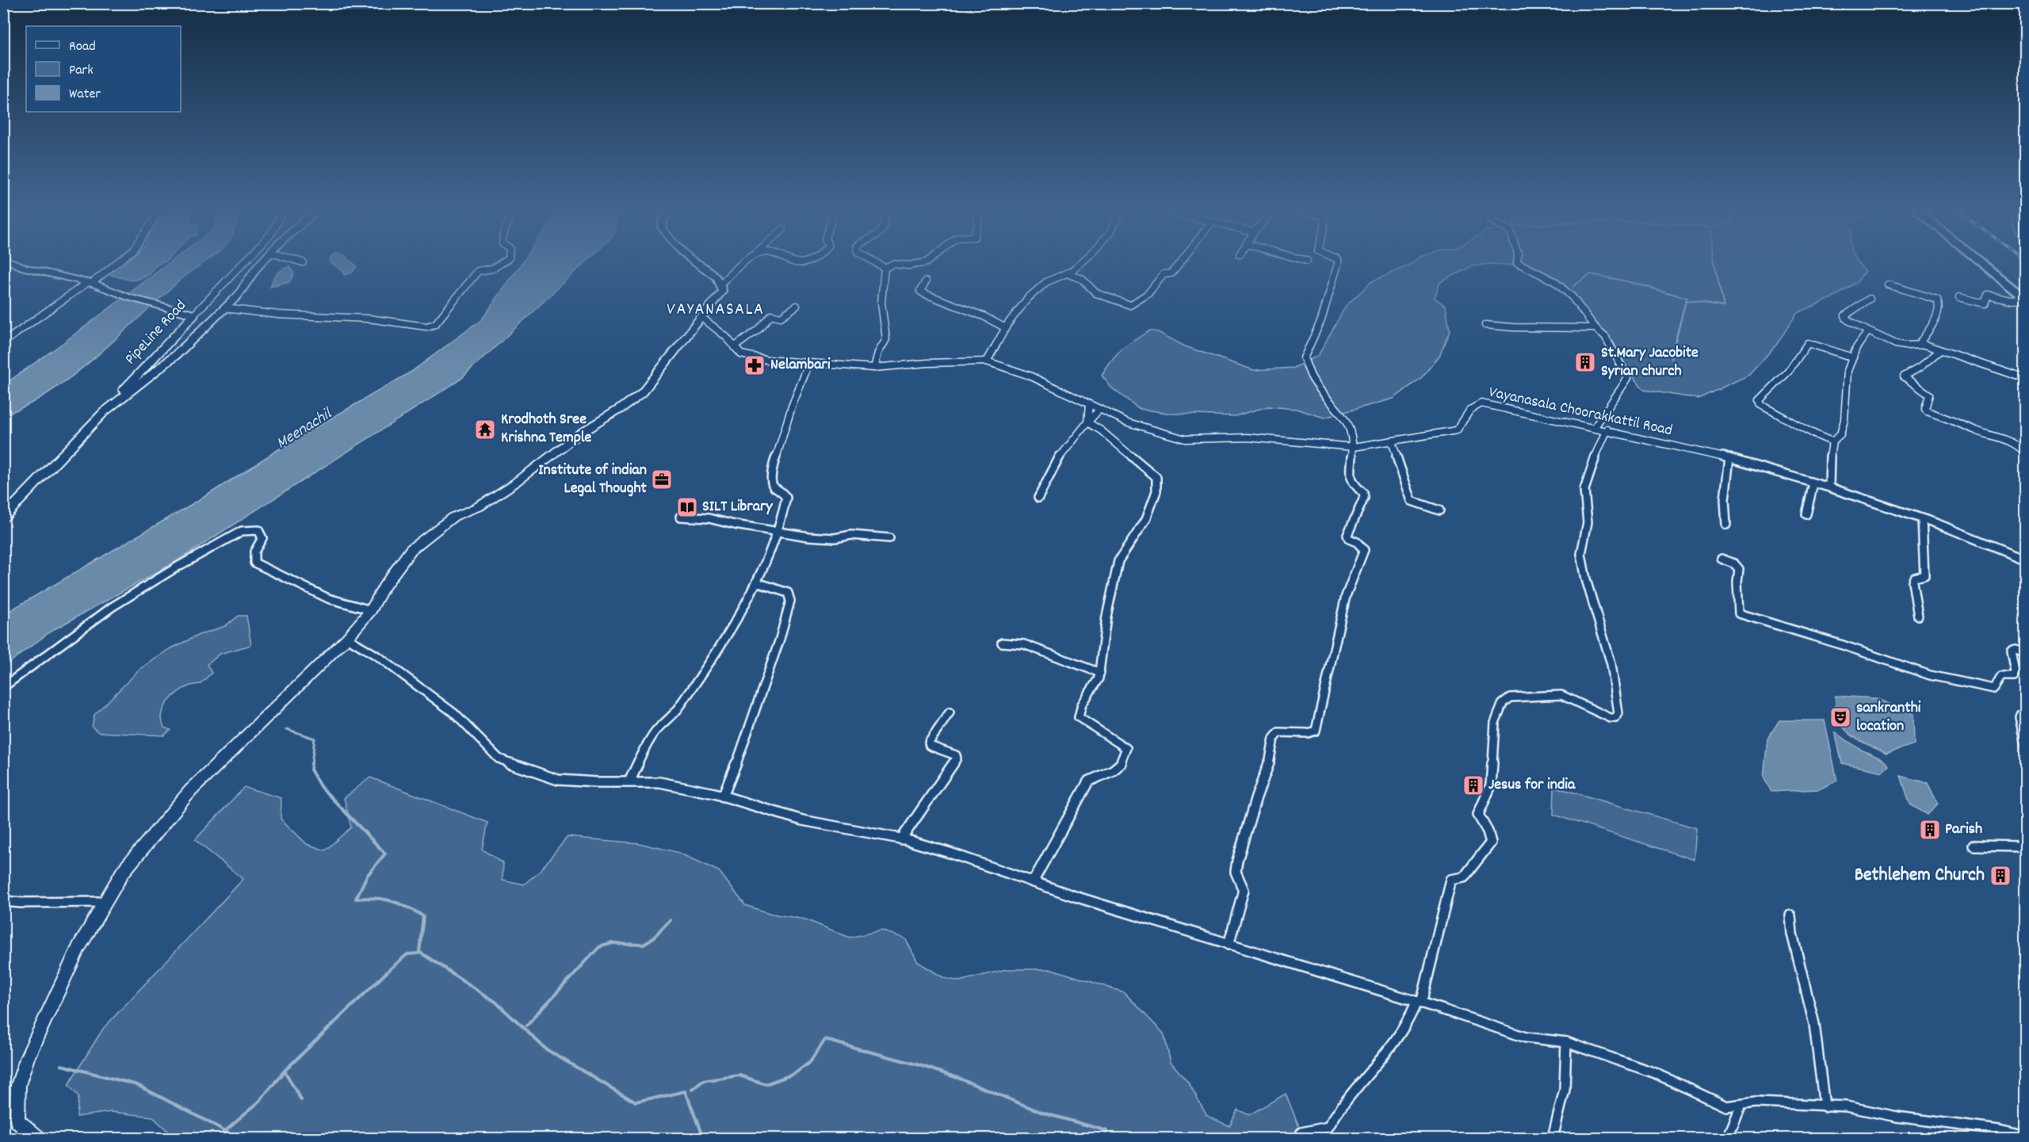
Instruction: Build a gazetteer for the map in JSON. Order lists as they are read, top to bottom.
{
  "streets": {
    "main road": ["PipeLine Road"],
    "street": ["Vayanasala Choorakkattil Road"]
  },
  "districts": ["VAYANASALA"],
  "water": ["Meenachil"],
  "places": {
    "building": [
      "St.Mary Jacobite Syrian church",
      "Jesus for india",
      "Parish",
      "Bethlehem Church"
    ],
    "pharmacy": ["Nelambari"],
    "temple": ["Krodhoth Sree Krishna Temple"],
    "office": ["Institute of indian Legal Thought"],
    "library": ["SILT Library"],
    "theatre": ["sankranthi location"]
  },
  "legend": ["Road", "Park", "Water"]
}
